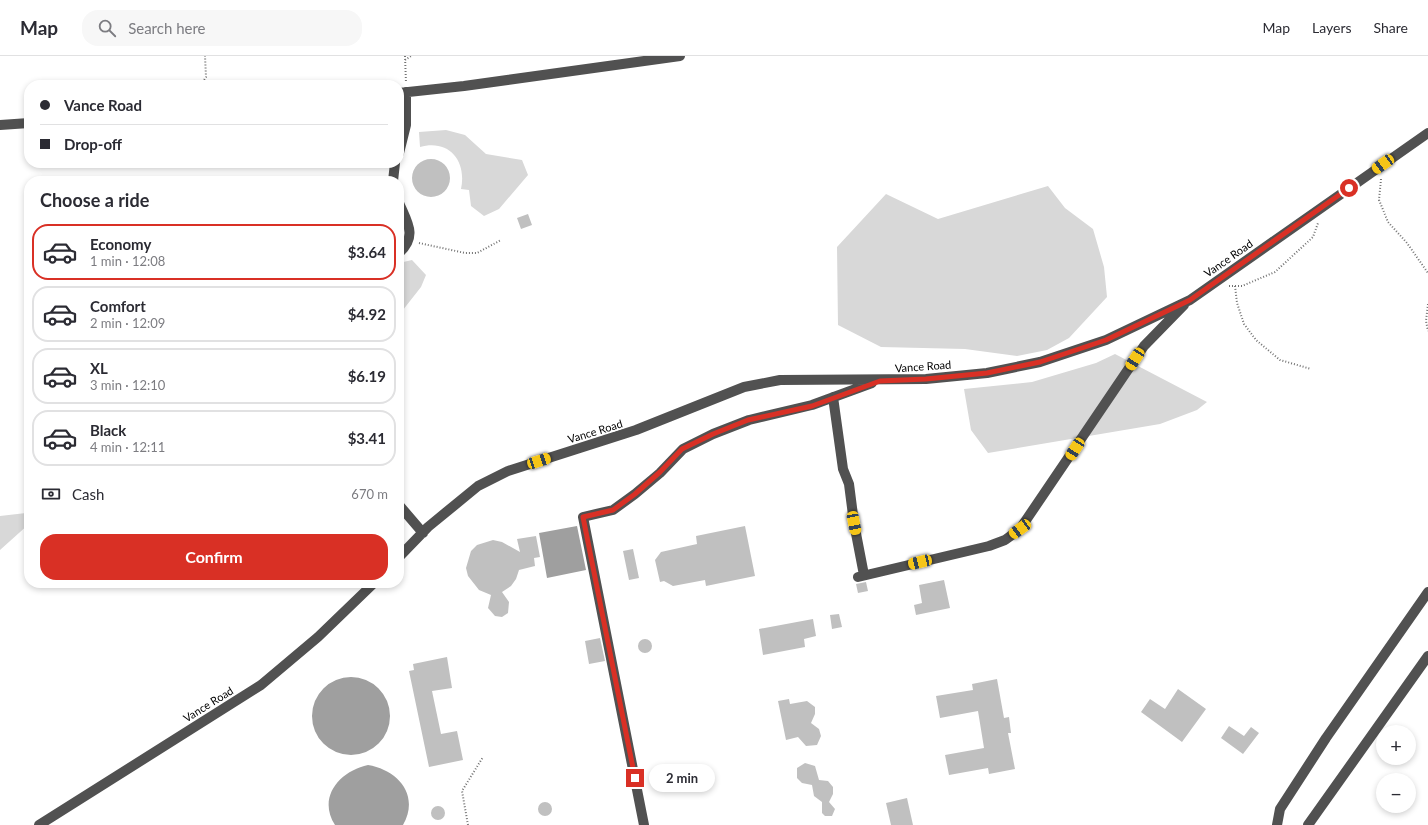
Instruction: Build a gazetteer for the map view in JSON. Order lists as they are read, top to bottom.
{
  "streets": {
    "street": ["Vance Road"]
  },
  "page": {
    "header": "Map",
    "search": "Search here",
    "nav": ["Map", "Layers", "Share"],
    "banner": ["Vance Road", "Drop-off"],
    "heading": "Choose a ride",
    "list": [
      {
        "name": "Economy",
        "note": "1 min · 12:08",
        "value": "$3.64"
      },
      {
        "name": "Comfort",
        "note": "2 min · 12:09",
        "value": "$4.92"
      },
      {
        "name": "XL",
        "note": "3 min · 12:10",
        "value": "$6.19"
      },
      {
        "name": "Black",
        "note": "4 min · 12:11",
        "value": "$3.41"
      }
    ],
    "pay": ["Cash", "670 m"],
    "buttons": "Confirm",
    "map_buttons": ["+", "−"],
    "bubble": "2 min"
  }
}
